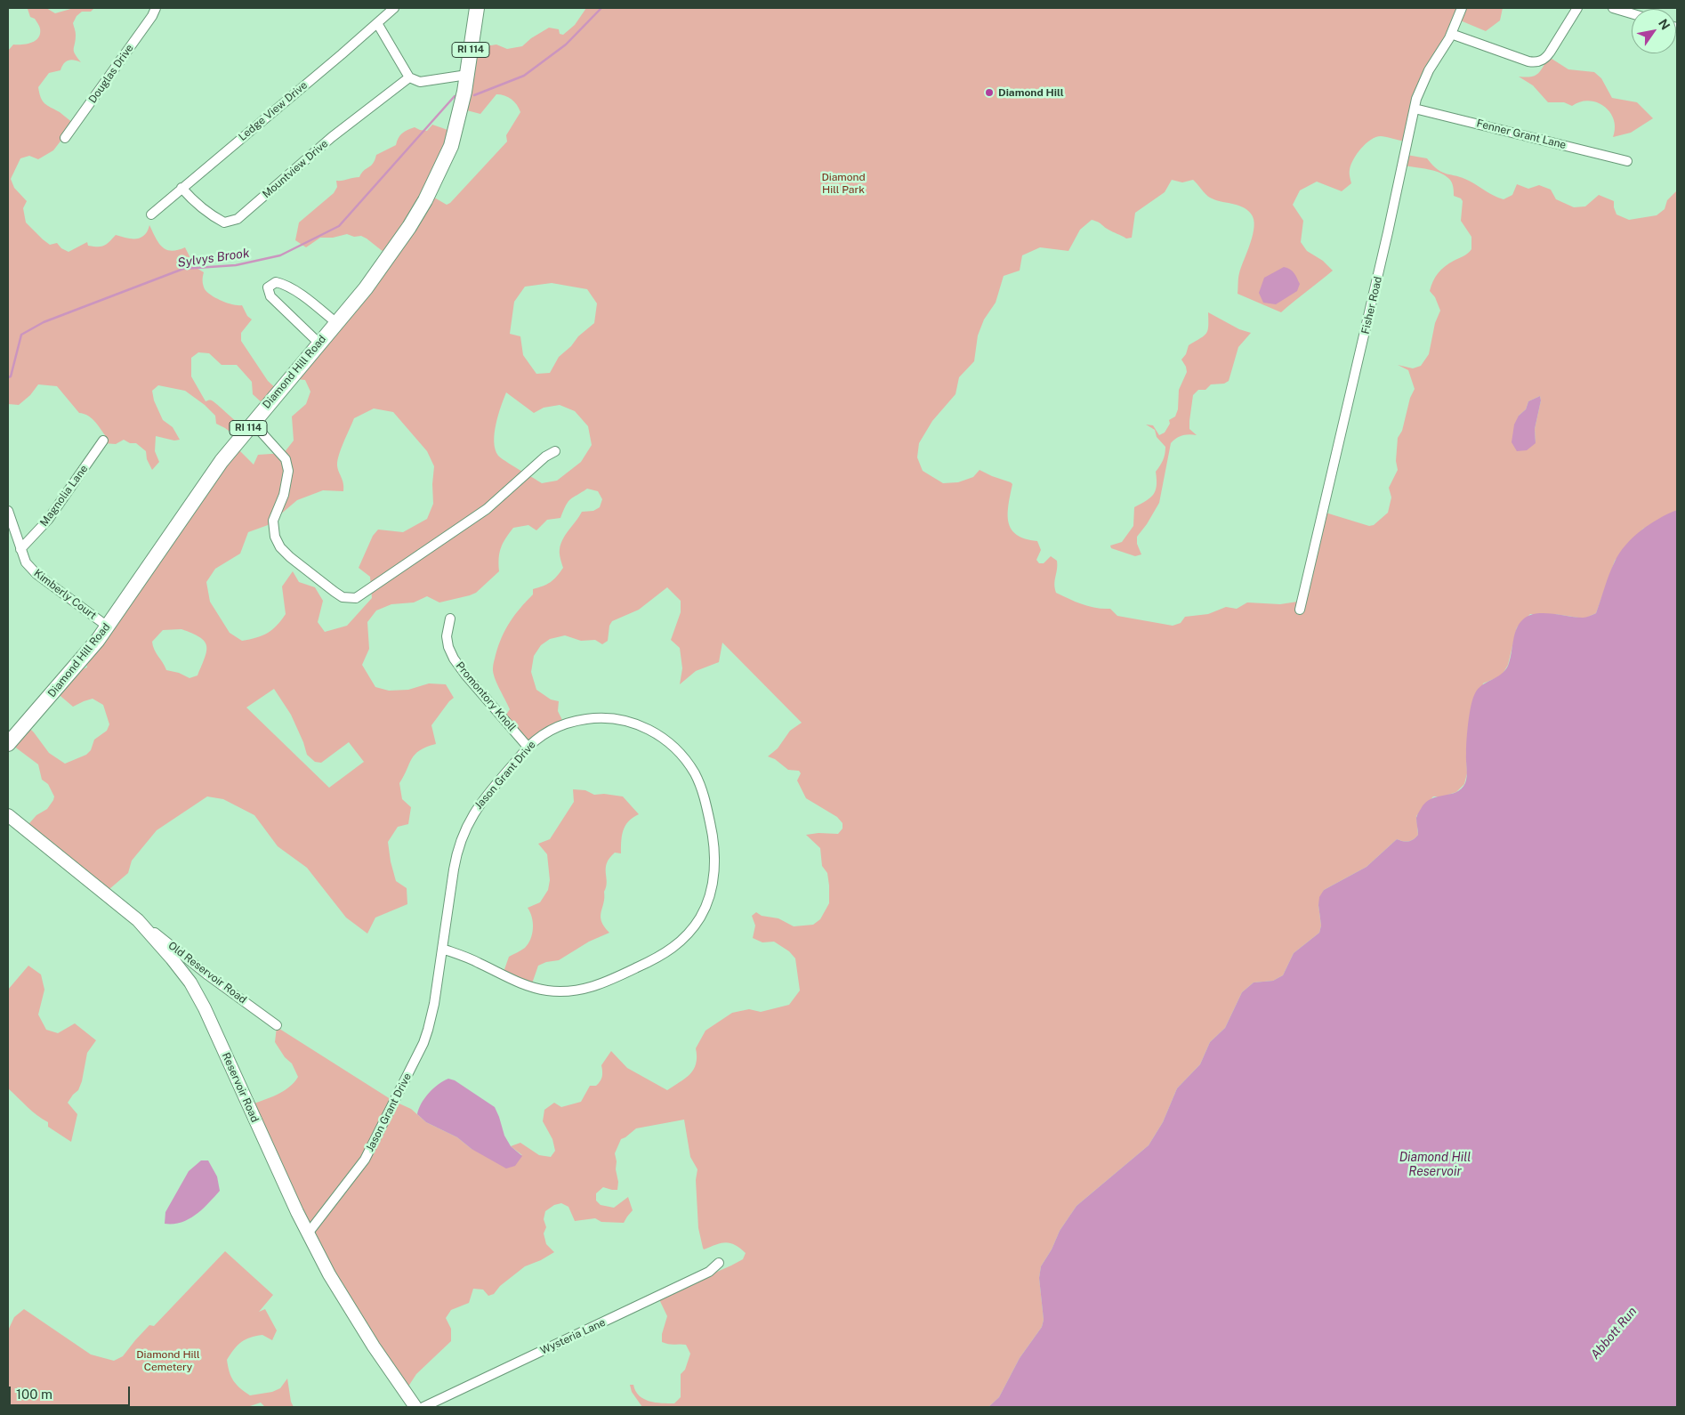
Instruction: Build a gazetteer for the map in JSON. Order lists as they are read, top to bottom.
{
  "streets": {
    "main road": ["RI 114", "Diamond Hill Road"],
    "street": [
      "Douglas Drive",
      "Ledge View Drive",
      "Fenner Grant Lane",
      "Mountview Drive",
      "Fisher Road",
      "Magnolia Lane",
      "Kimberly Court",
      "Promontory Knoll",
      "Jason Grant Drive",
      "Old Reservoir Road",
      "Reservoir Road",
      "Wysteria Lane"
    ]
  },
  "crossings": [
    ["Ledge View Drive", "Mountview Drive"],
    ["Fenner Grant Lane", "Fisher Road"],
    ["Diamond Hill Road", "Kimberly Court"],
    ["Magnolia Lane", "Kimberly Court"],
    ["Promontory Knoll", "Jason Grant Drive"],
    ["Jason Grant Drive", "Reservoir Road"],
    ["Old Reservoir Road", "Reservoir Road"]
  ],
  "water": ["Sylvys Brook", "Diamond Hill Reservoir", "Abbott Run"],
  "parks": ["Diamond Hill Park", "Diamond Hill Cemetery"],
  "places": ["Diamond Hill"],
  "scale_bar": "100 m",
  "north": "top right"
}
